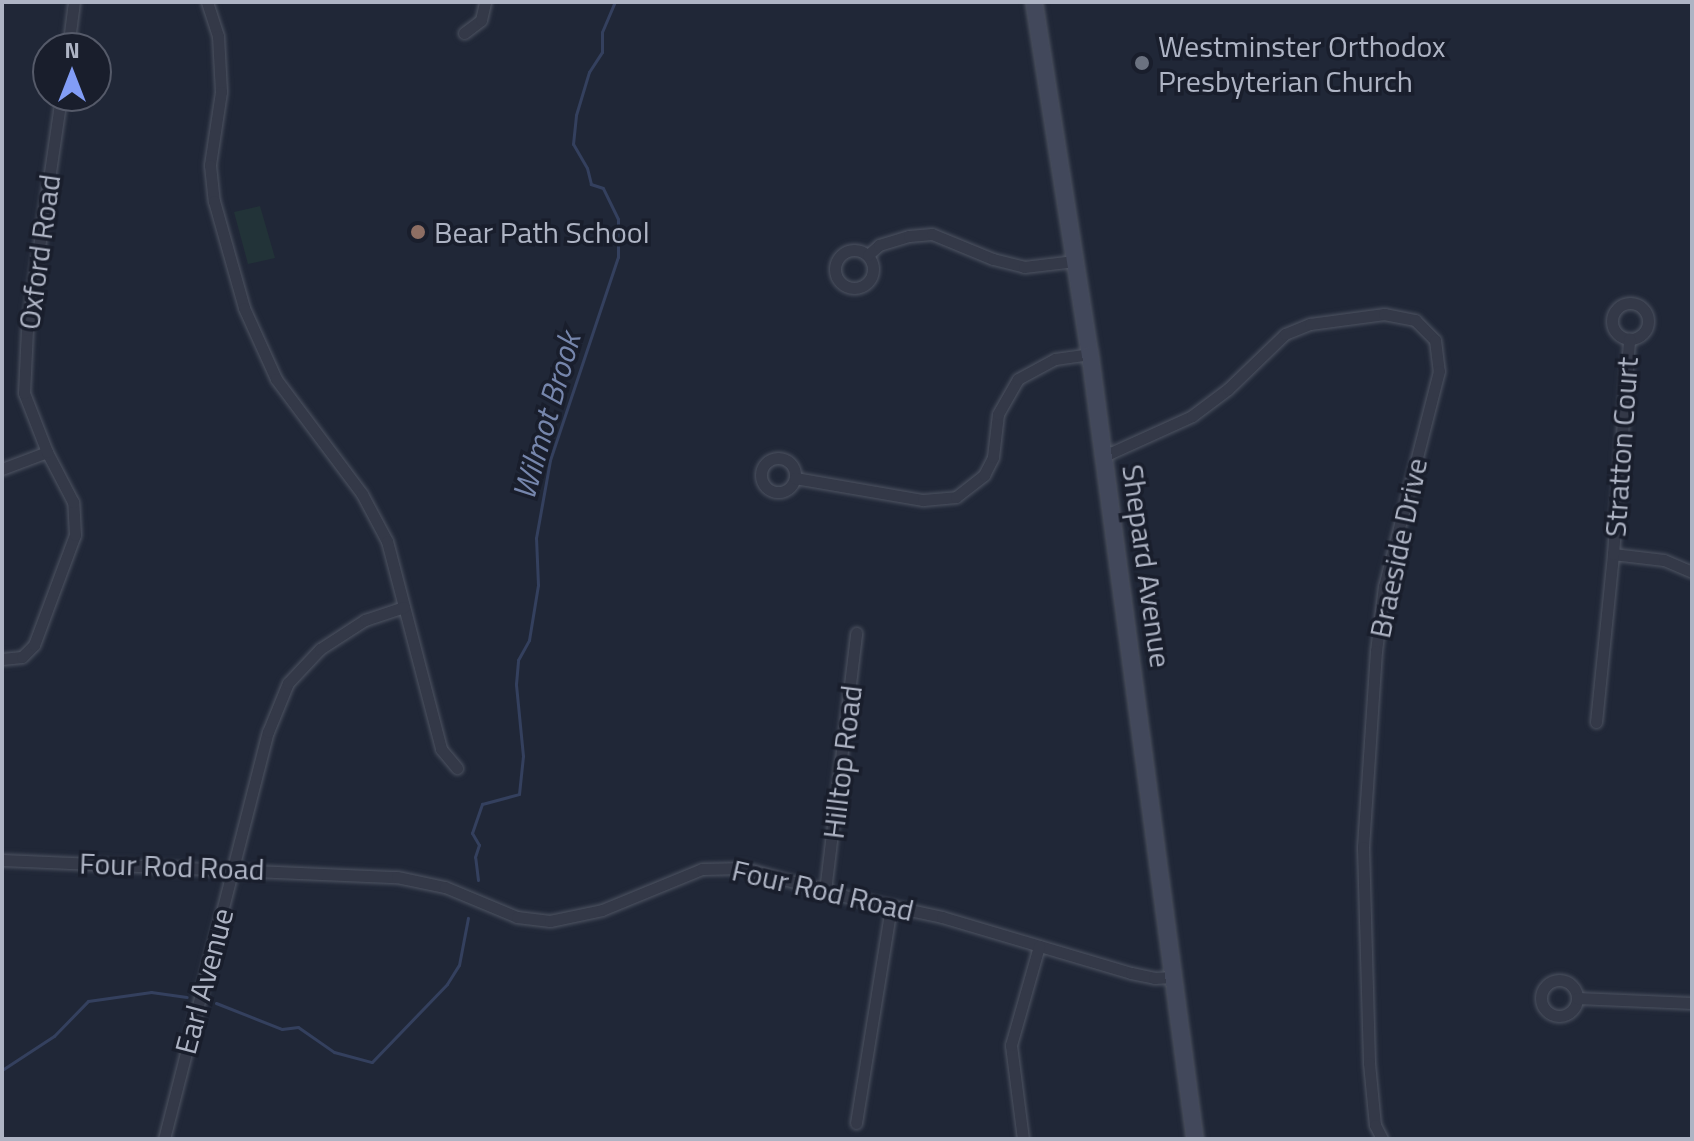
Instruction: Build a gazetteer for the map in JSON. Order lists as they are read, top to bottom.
{
  "streets": {
    "main road": ["Shepard Avenue"],
    "street": [
      "Oxford Road",
      "Stratton Court",
      "Braeside Drive",
      "Hilltop Road",
      "Four Rod Road",
      "Earl Avenue"
    ]
  },
  "crossings": [
    ["Braeside Drive", "Shepard Avenue"],
    ["Shepard Avenue", "Four Rod Road"],
    ["Hilltop Road", "Four Rod Road"],
    ["Four Rod Road", "Earl Avenue"]
  ],
  "water": ["Wilmot Brook"],
  "places": ["Westminster Orthodox Presbyterian Church", "Bear Path School"],
  "north": "top"
}
